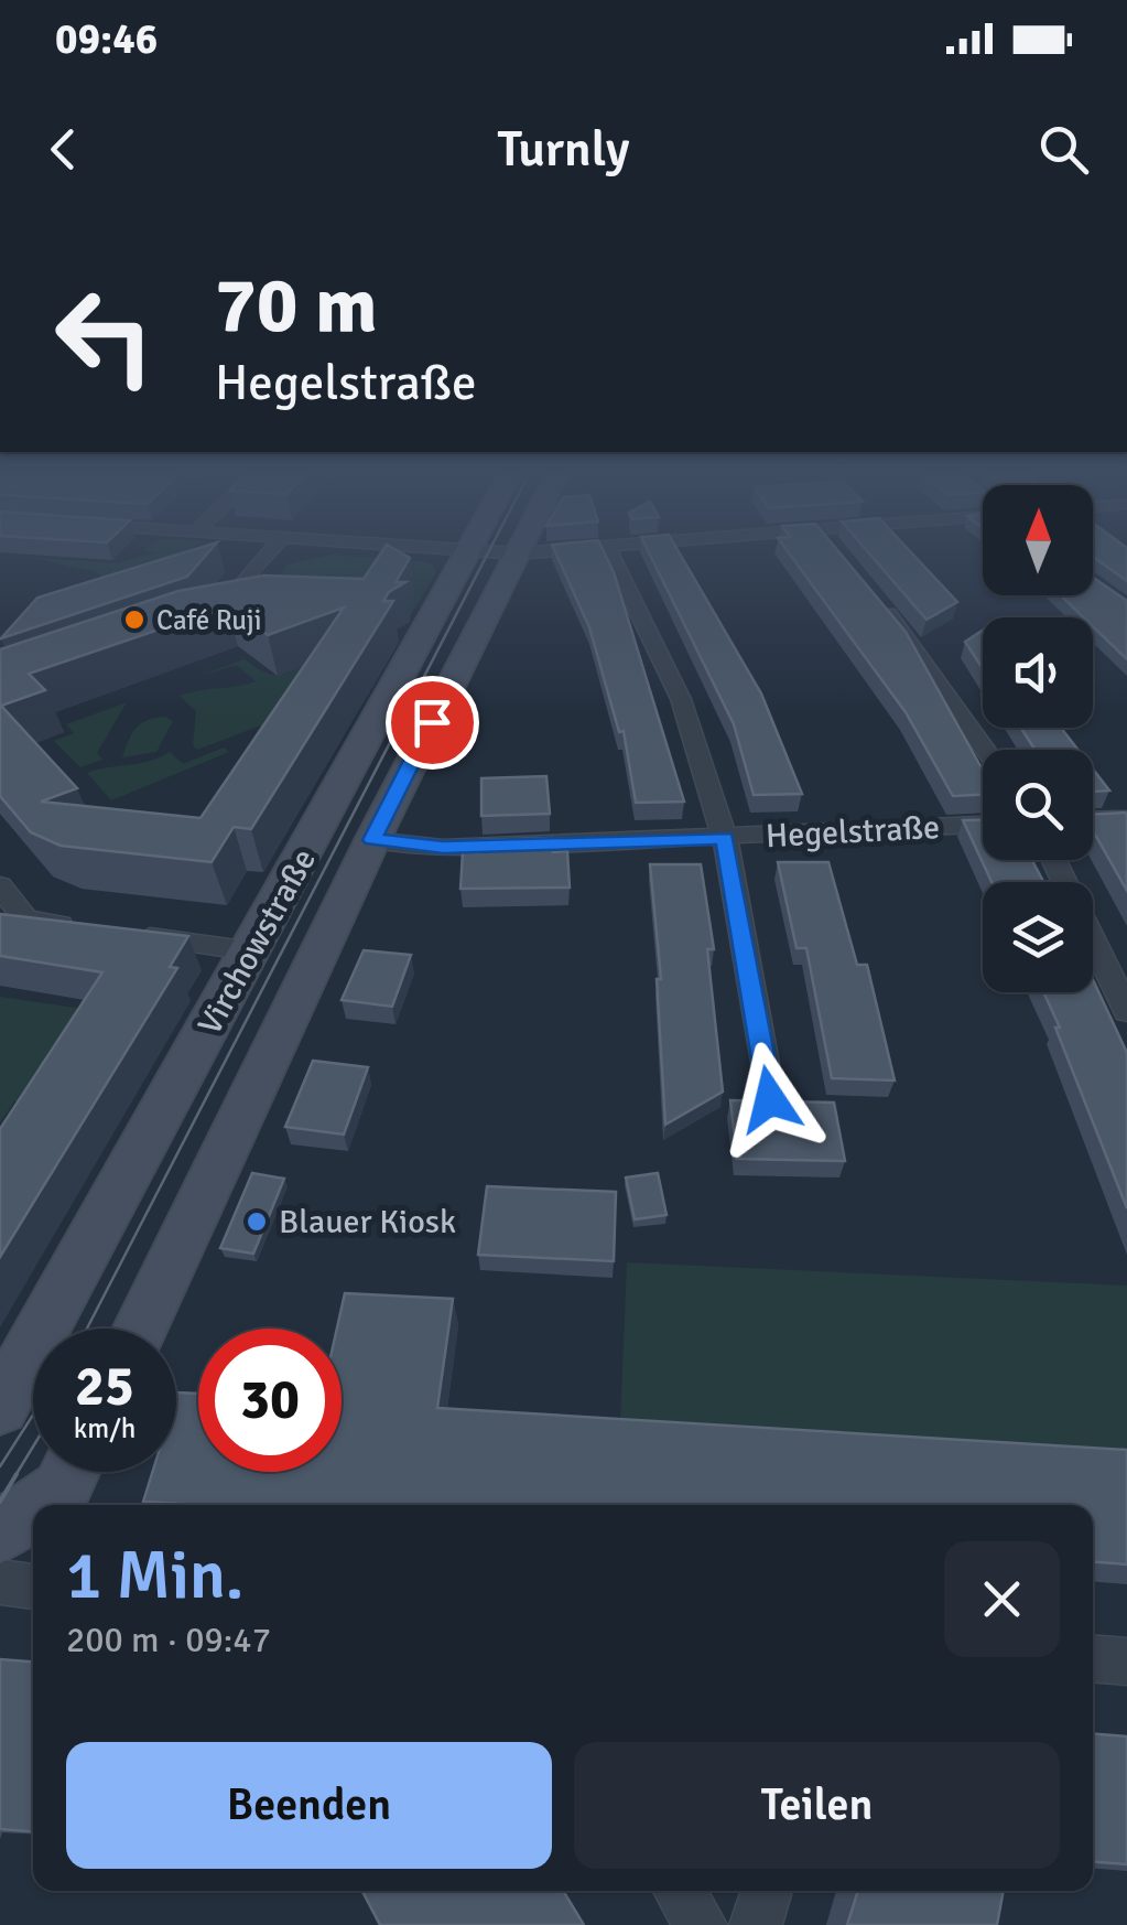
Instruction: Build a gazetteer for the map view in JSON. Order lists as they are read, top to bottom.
{
  "streets": {
    "main road": ["Virchowstraße"],
    "street": ["Hegelstraße"]
  },
  "crossings": [
    ["Hegelstraße", "Virchowstraße"]
  ],
  "places": ["Café Ruji", "Blauer Kiosk"],
  "north": "top",
  "page": {
    "status": "09:46",
    "header": "Turnly",
    "turn": ["70 m", "Hegelstraße"],
    "speed": "25 km/h",
    "limit": "30",
    "heading": ["1 Min.", "200 m · 09:47"],
    "buttons": ["Beenden", "Teilen"]
  }
}
